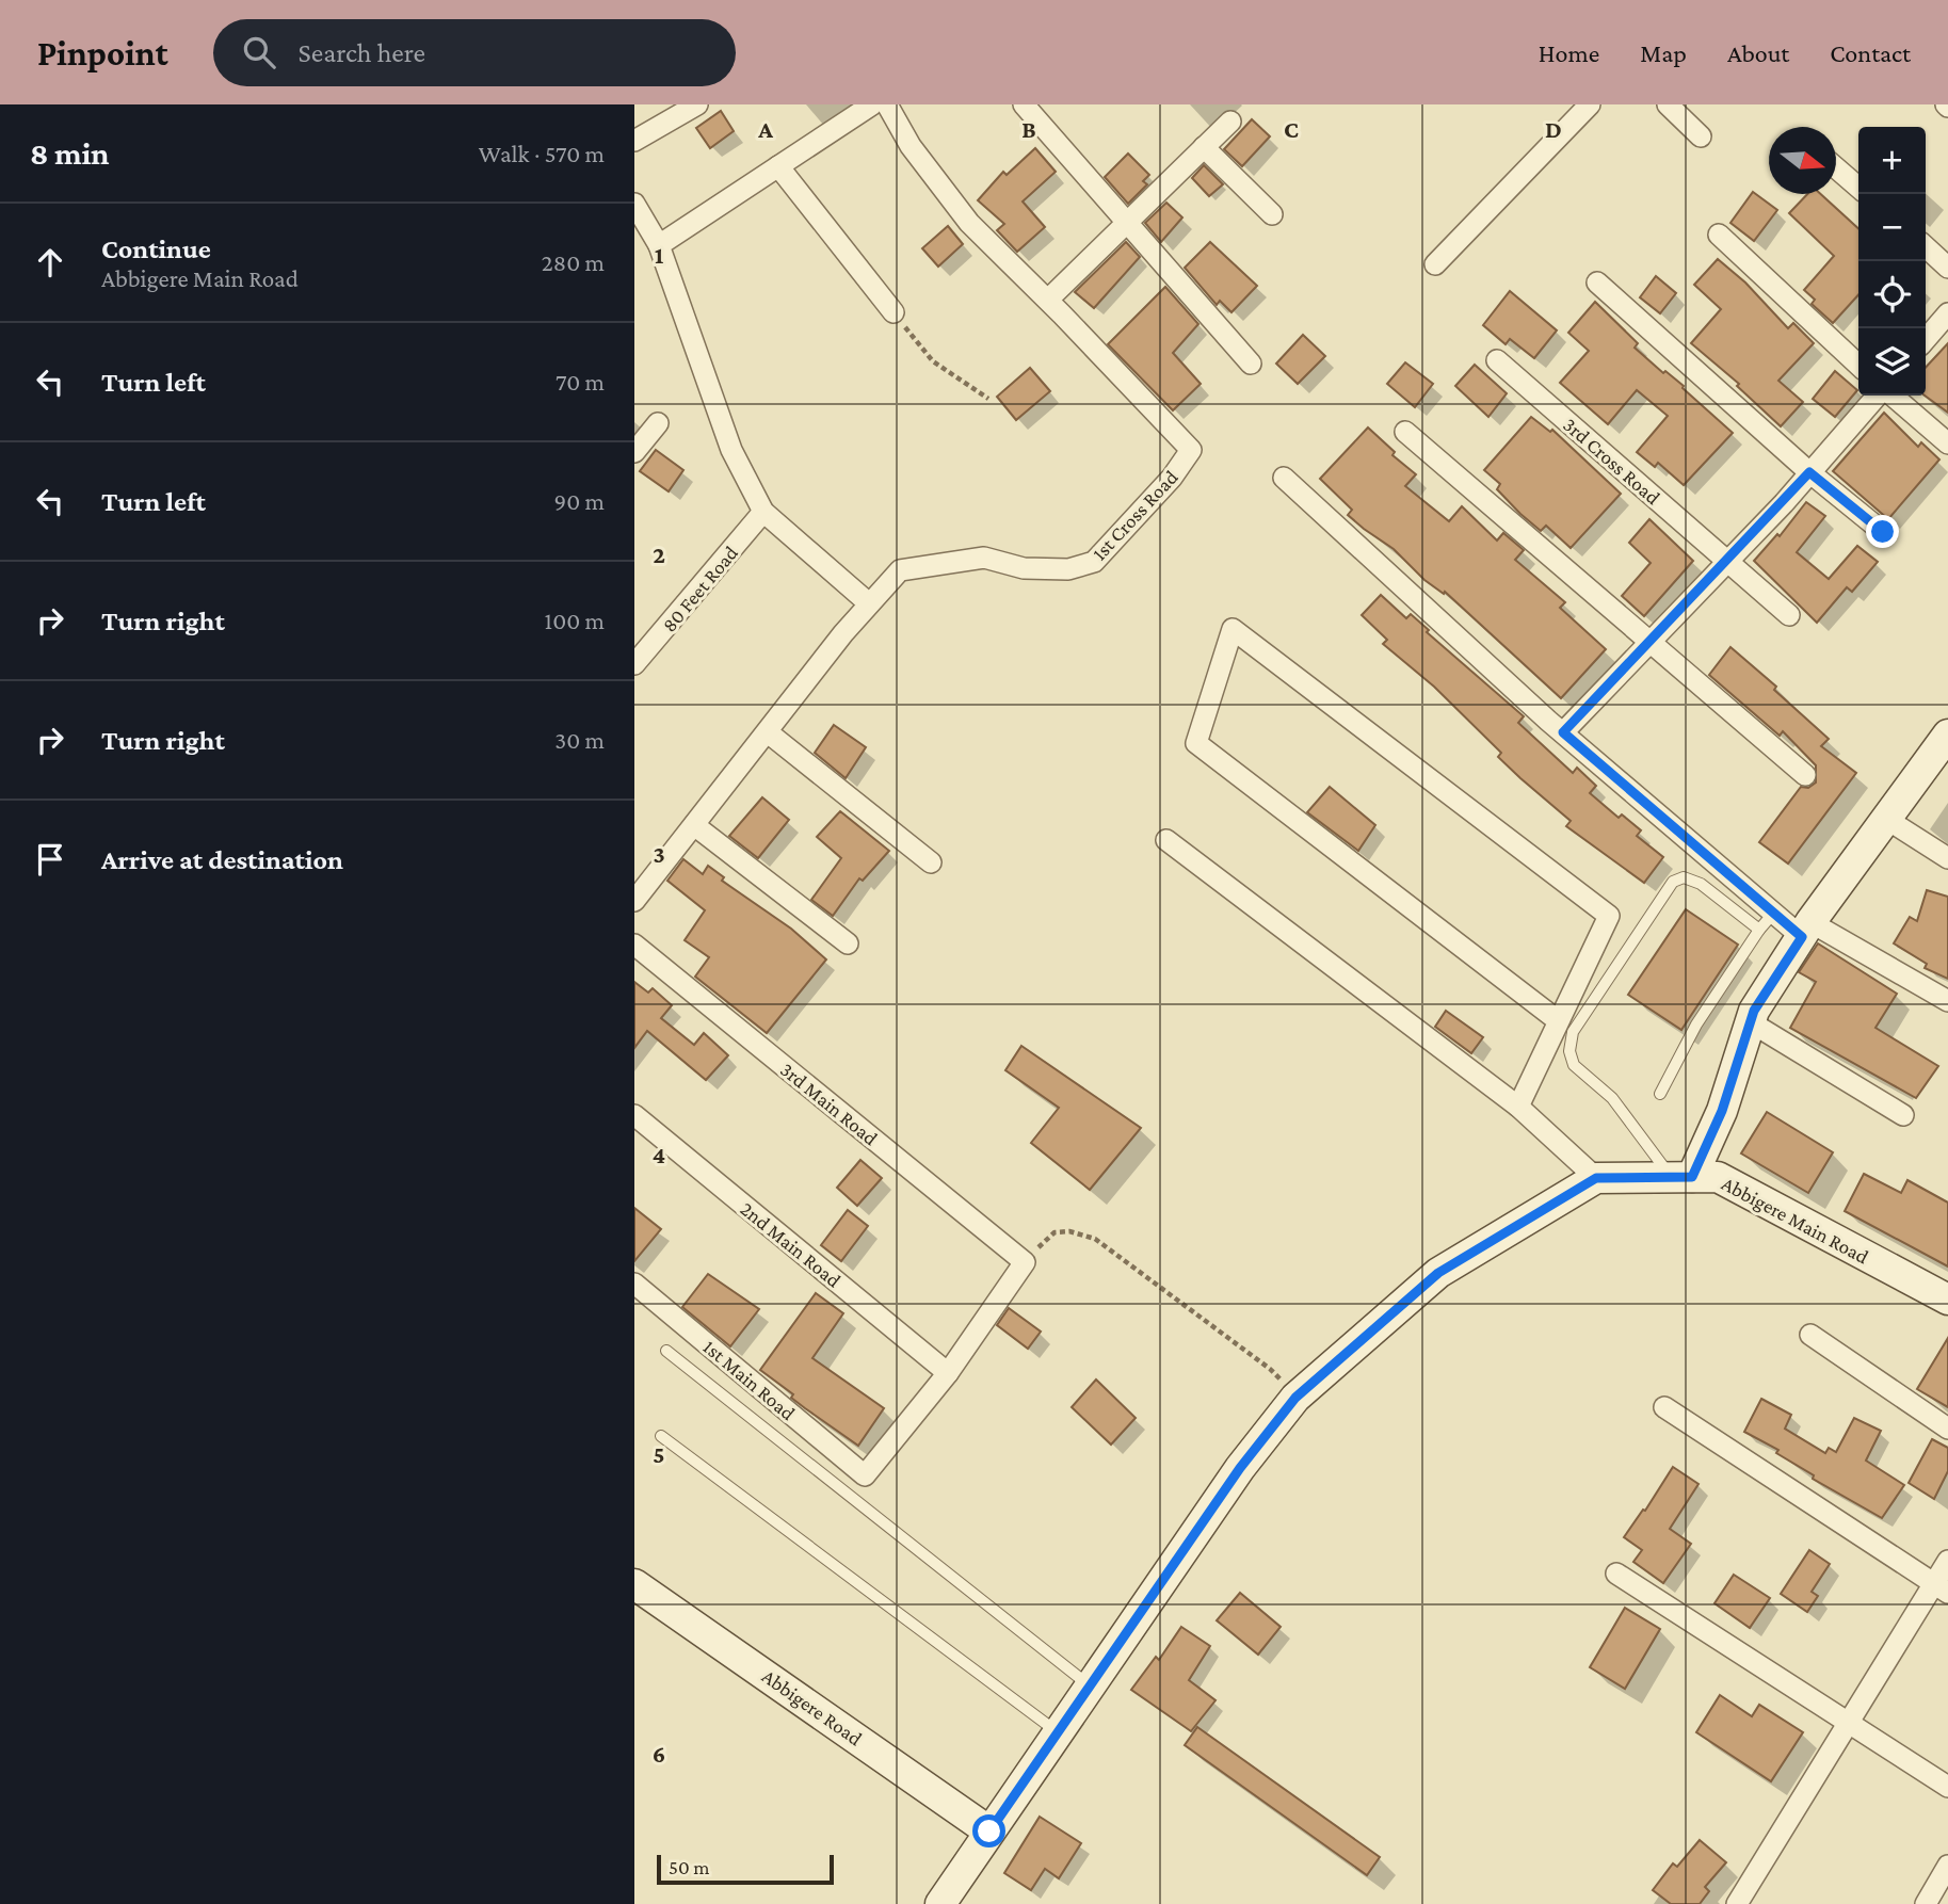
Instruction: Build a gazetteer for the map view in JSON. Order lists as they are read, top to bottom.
{
  "streets": {
    "main road": ["Abbigere Main Road", "Abbigere Road"],
    "street": [
      "3rd Cross Road",
      "1st Cross Road",
      "80 Feet Road",
      "3rd Main Road",
      "2nd Main Road",
      "1st Main Road"
    ]
  },
  "crossings": [
    ["2nd Main Road", "1st Main Road"]
  ],
  "scale_bar": "50 m",
  "north": "right",
  "page": {
    "header": "Pinpoint",
    "search": "Search here",
    "nav": [
      "Home",
      "Map",
      "About",
      "Contact"
    ],
    "heading": ["8 min", "Walk · 570 m"],
    "map_buttons": ["+", "−"],
    "list": [
      ["Continue", "Abbigere Main Road", "280 m"],
      ["Turn left", "70 m"],
      ["Turn left", "90 m"],
      ["Turn right", "100 m"],
      ["Turn right", "30 m"],
      "Arrive at destination"
    ],
    "scale": "50 m"
  },
  "grid": {
    "columns": [
      "A",
      "B",
      "C",
      "D"
    ],
    "rows": [
      "1",
      "2",
      "3",
      "4",
      "5",
      "6"
    ]
  }
}
